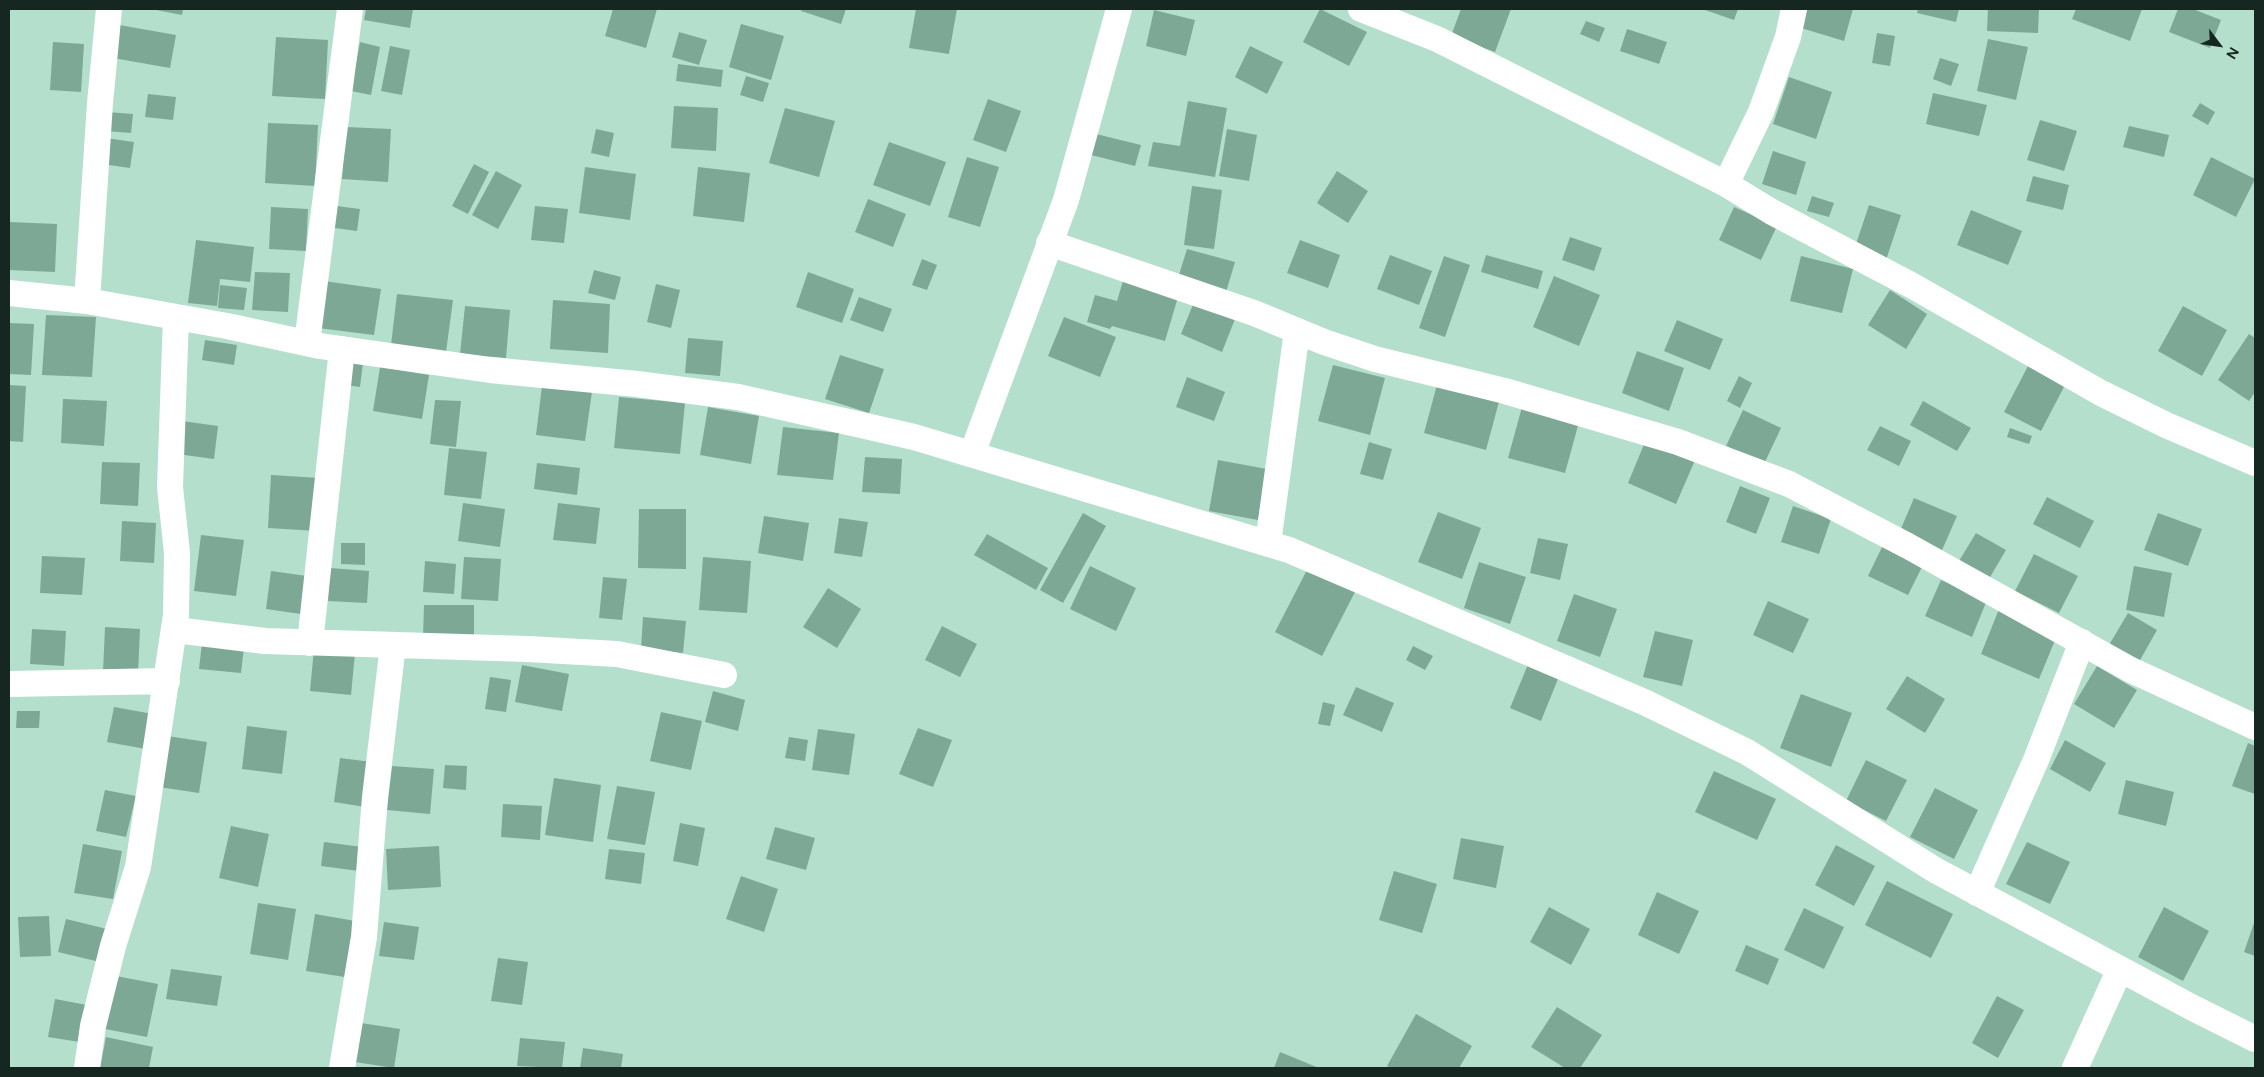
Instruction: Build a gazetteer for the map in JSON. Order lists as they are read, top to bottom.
{
  "north": "bottom right"
}
